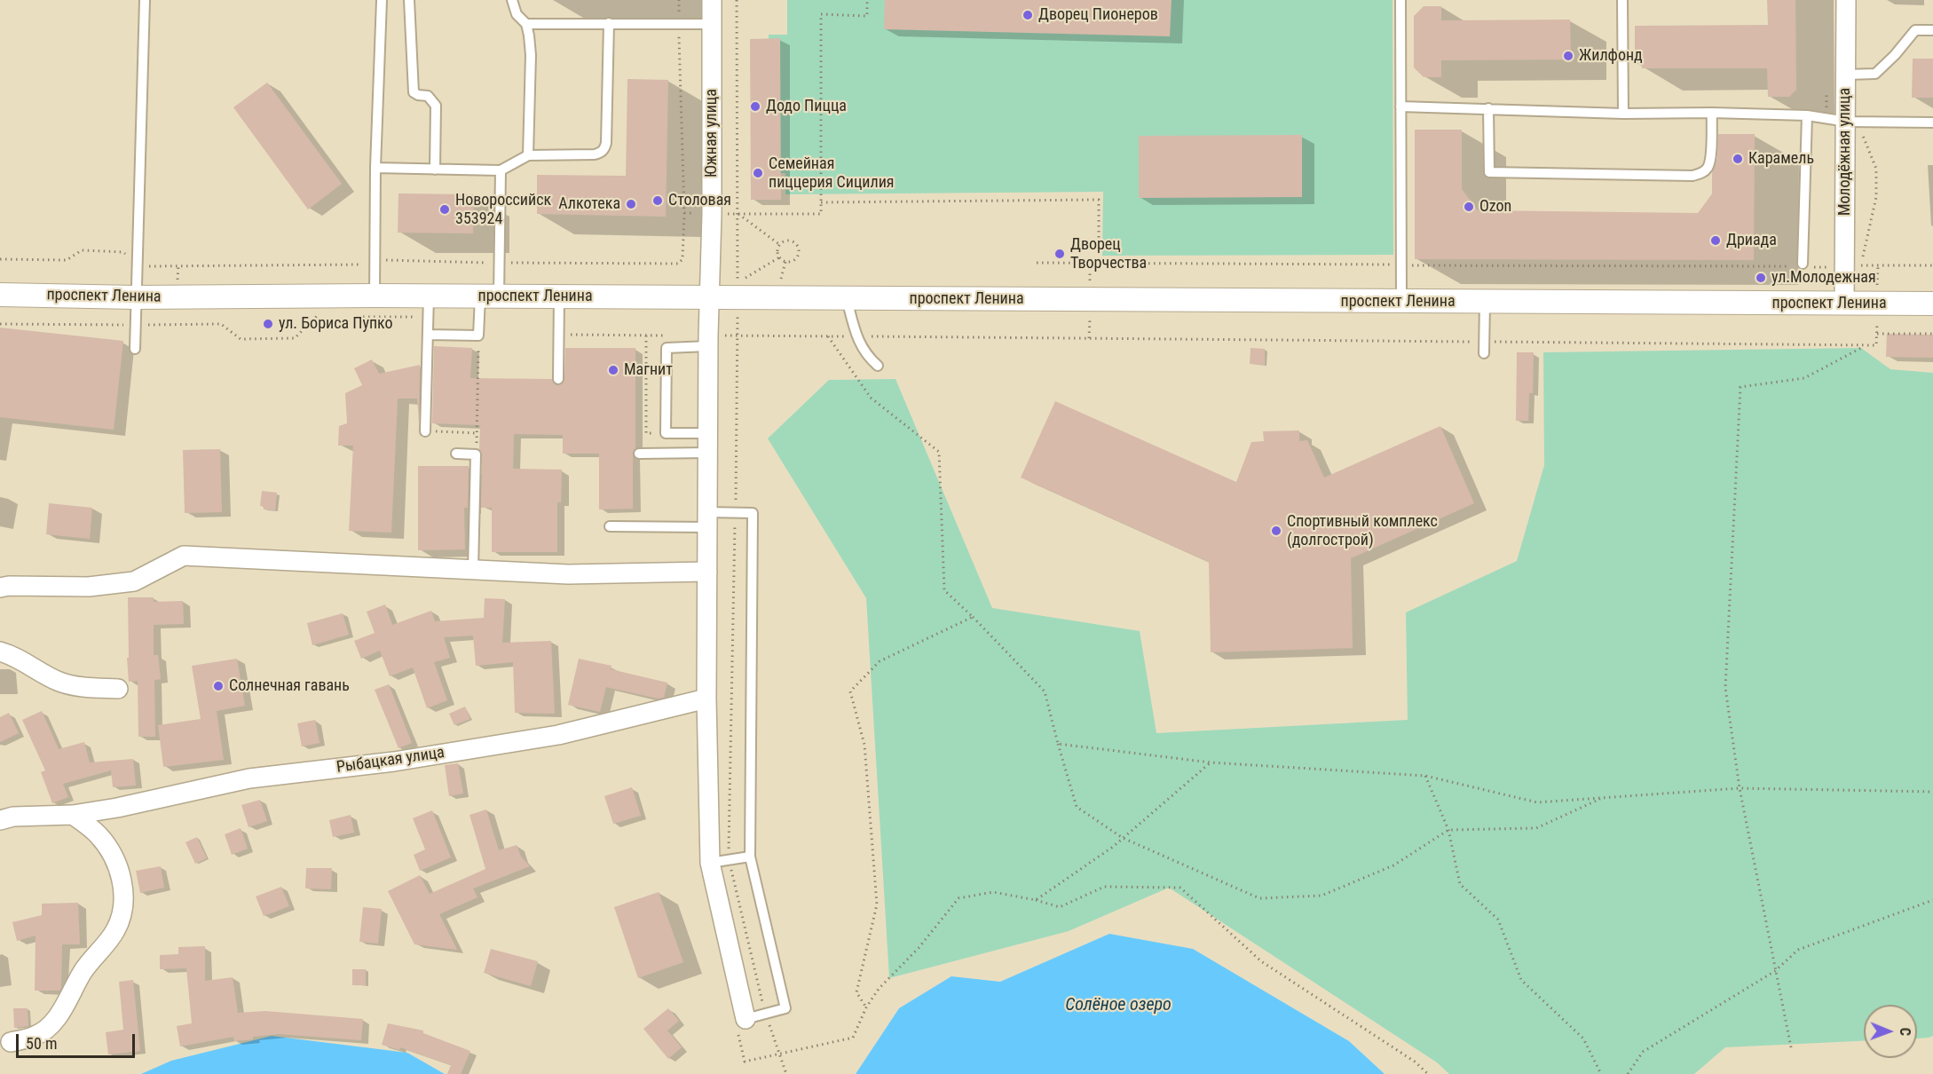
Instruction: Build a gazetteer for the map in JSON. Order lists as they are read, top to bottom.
{
  "streets": {
    "street": [
      "Южная улица",
      "Молодёжная улица",
      "проспект Ленина",
      "Рыбацкая улица"
    ]
  },
  "crossings": [
    ["Южная улица", "проспект Ленина"],
    ["Южная улица", "Рыбацкая улица"],
    ["Молодёжная улица", "проспект Ленина"]
  ],
  "water": ["Солёное озеро"],
  "places": [
    "Дворец Пионеров",
    "Жилфонд",
    "Додо Пицца",
    "Карамель",
    "Семейная пиццерия Сицилия",
    "Столовая",
    "Алкотека",
    "Ozon",
    "Новороссийск 353924",
    "Дриада",
    "Дворец Творчества",
    "ул.Молодежная",
    "ул. Бориса Пупко",
    "Магнит",
    "Спортивный комплекс (долгострой)",
    "Солнечная гавань"
  ],
  "scale_bar": "50 m",
  "north": "right"
}
